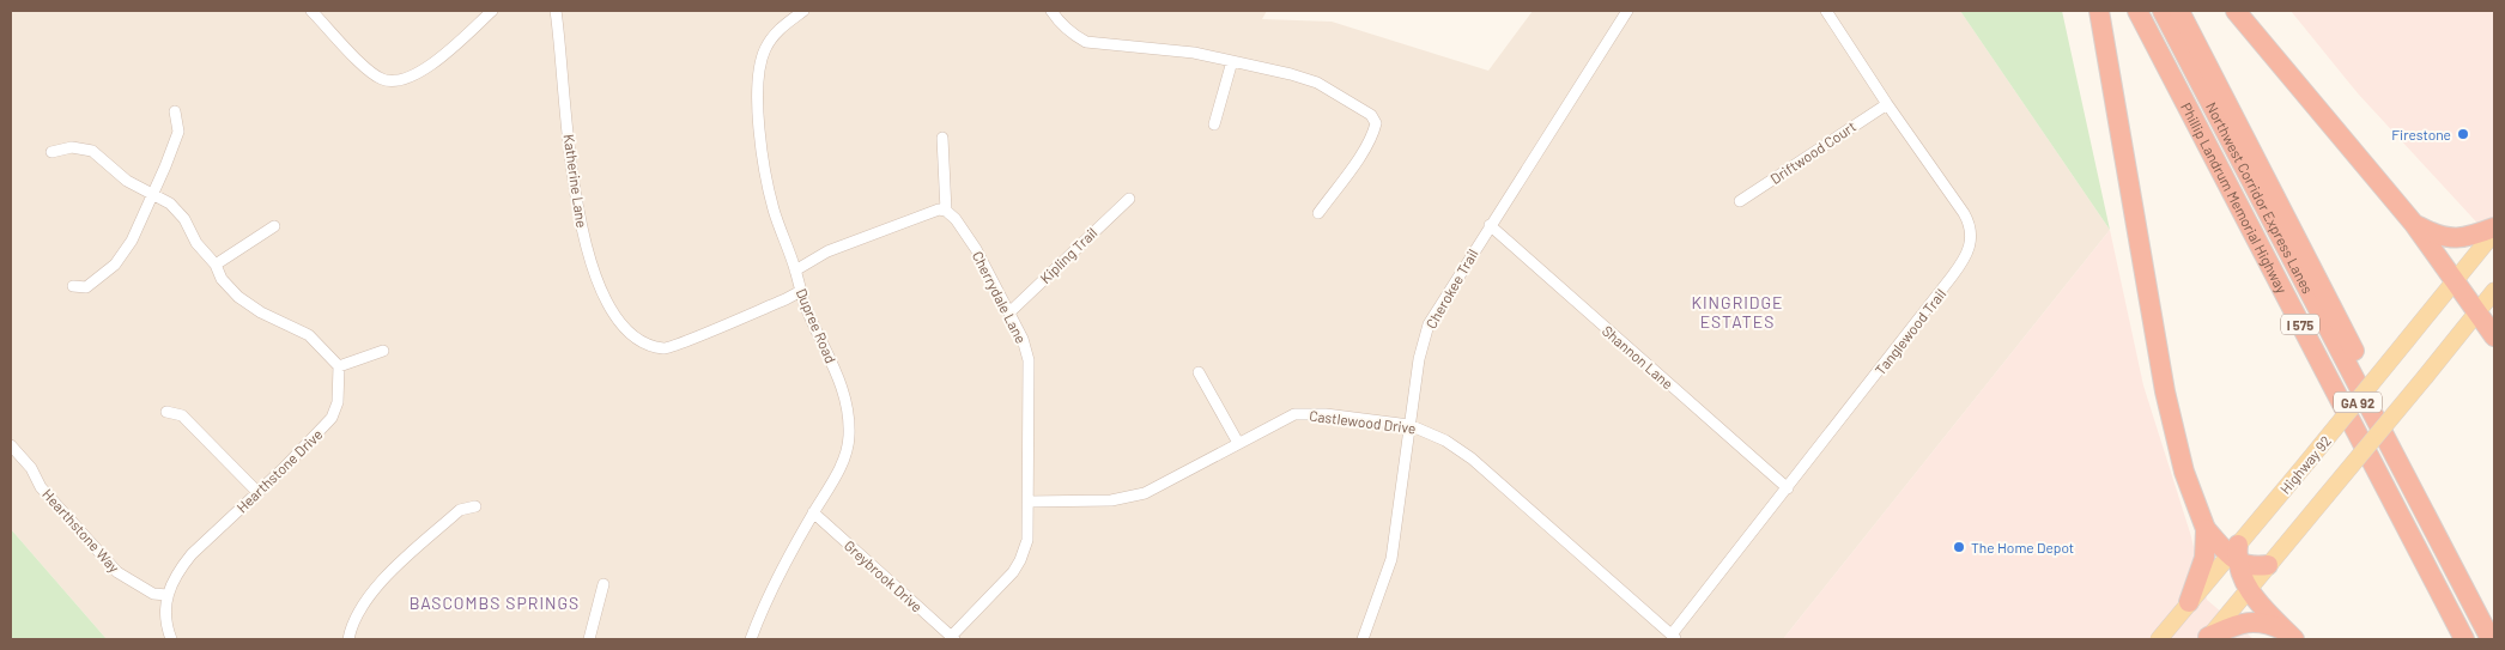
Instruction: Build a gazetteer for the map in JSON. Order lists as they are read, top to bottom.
{
  "streets": {
    "highway": ["Phillip Landrum Memorial Highway", "Northwest Corridor Express Lanes", "I 575"],
    "main road": ["GA 92", "Highway 92"],
    "street": [
      "Driftwood Court",
      "Katherine Lane",
      "Kipling Trail",
      "Cherokee Trail",
      "Cherrydale Lane",
      "Dupree Road",
      "Tanglewood Trail",
      "Shannon Lane",
      "Castlewood Drive",
      "Hearthstone Drive",
      "Hearthstone Way",
      "Greybrook Drive"
    ]
  },
  "crossings": [
    ["Driftwood Court", "Tanglewood Trail"],
    ["Katherine Lane", "Dupree Road"],
    ["Kipling Trail", "Cherrydale Lane"],
    ["Cherokee Trail", "Shannon Lane"],
    ["Cherokee Trail", "Castlewood Drive"],
    ["Cherrydale Lane", "Castlewood Drive"],
    ["Cherrydale Lane", "Greybrook Drive"],
    ["Dupree Road", "Greybrook Drive"],
    ["Tanglewood Trail", "Shannon Lane"],
    ["Tanglewood Trail", "Castlewood Drive"],
    ["Hearthstone Drive", "Hearthstone Way"]
  ],
  "districts": ["KINGRIDGE ESTATES", "BASCOMBS SPRINGS"],
  "places": ["Firestone", "The Home Depot"]
}
